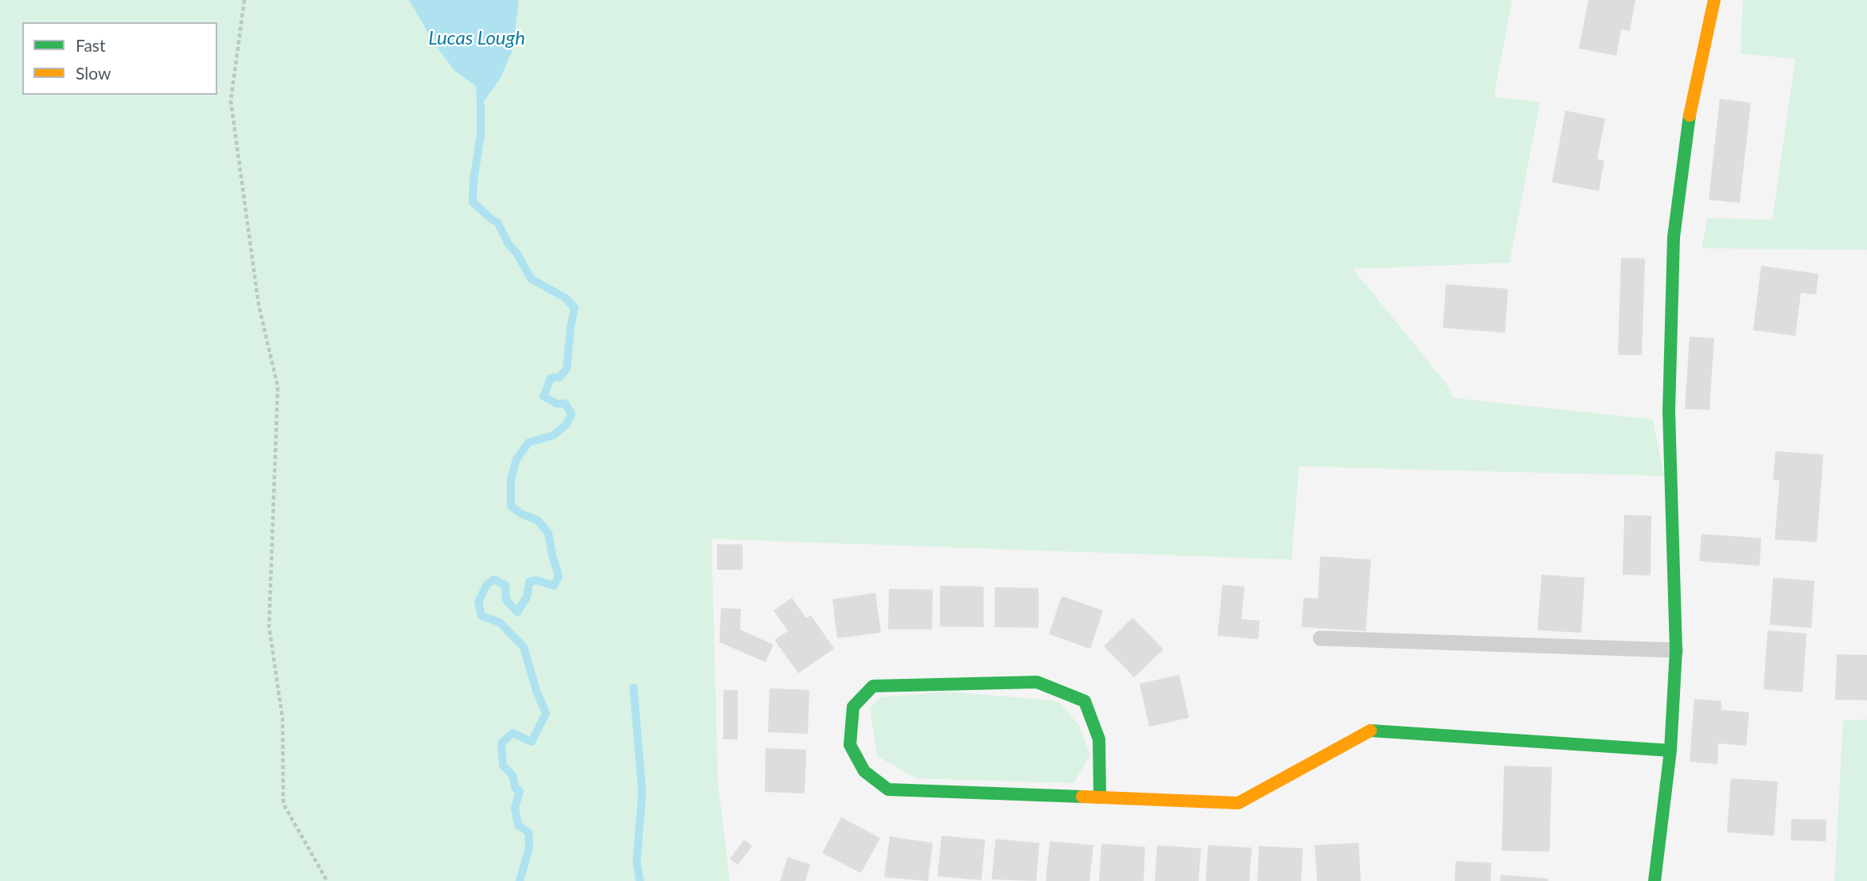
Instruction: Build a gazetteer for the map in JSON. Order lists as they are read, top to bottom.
{
  "water": ["Lucas Lough"],
  "legend": ["Fast", "Slow"]
}
